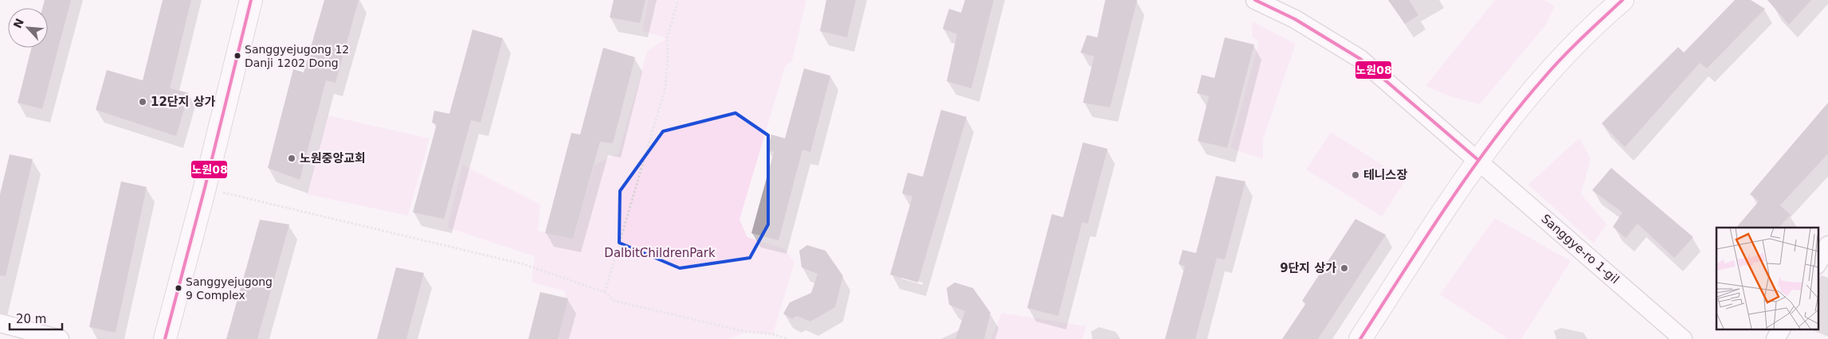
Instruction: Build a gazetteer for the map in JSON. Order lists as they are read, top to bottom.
{
  "streets": {
    "street": ["Sanggye-ro 1-gil"]
  },
  "parks": ["DalbitChildrenPark"],
  "places": [
    "Sanggyejugong 12 Danji 1202 Dong",
    "12단지 상가",
    "노원중앙교회",
    "테니스장",
    "9단지 상가",
    "Sanggyejugong 9 Complex"
  ],
  "lines": ["transit line 노원08"],
  "scale_bar": "20 m",
  "north": "top left"
}
